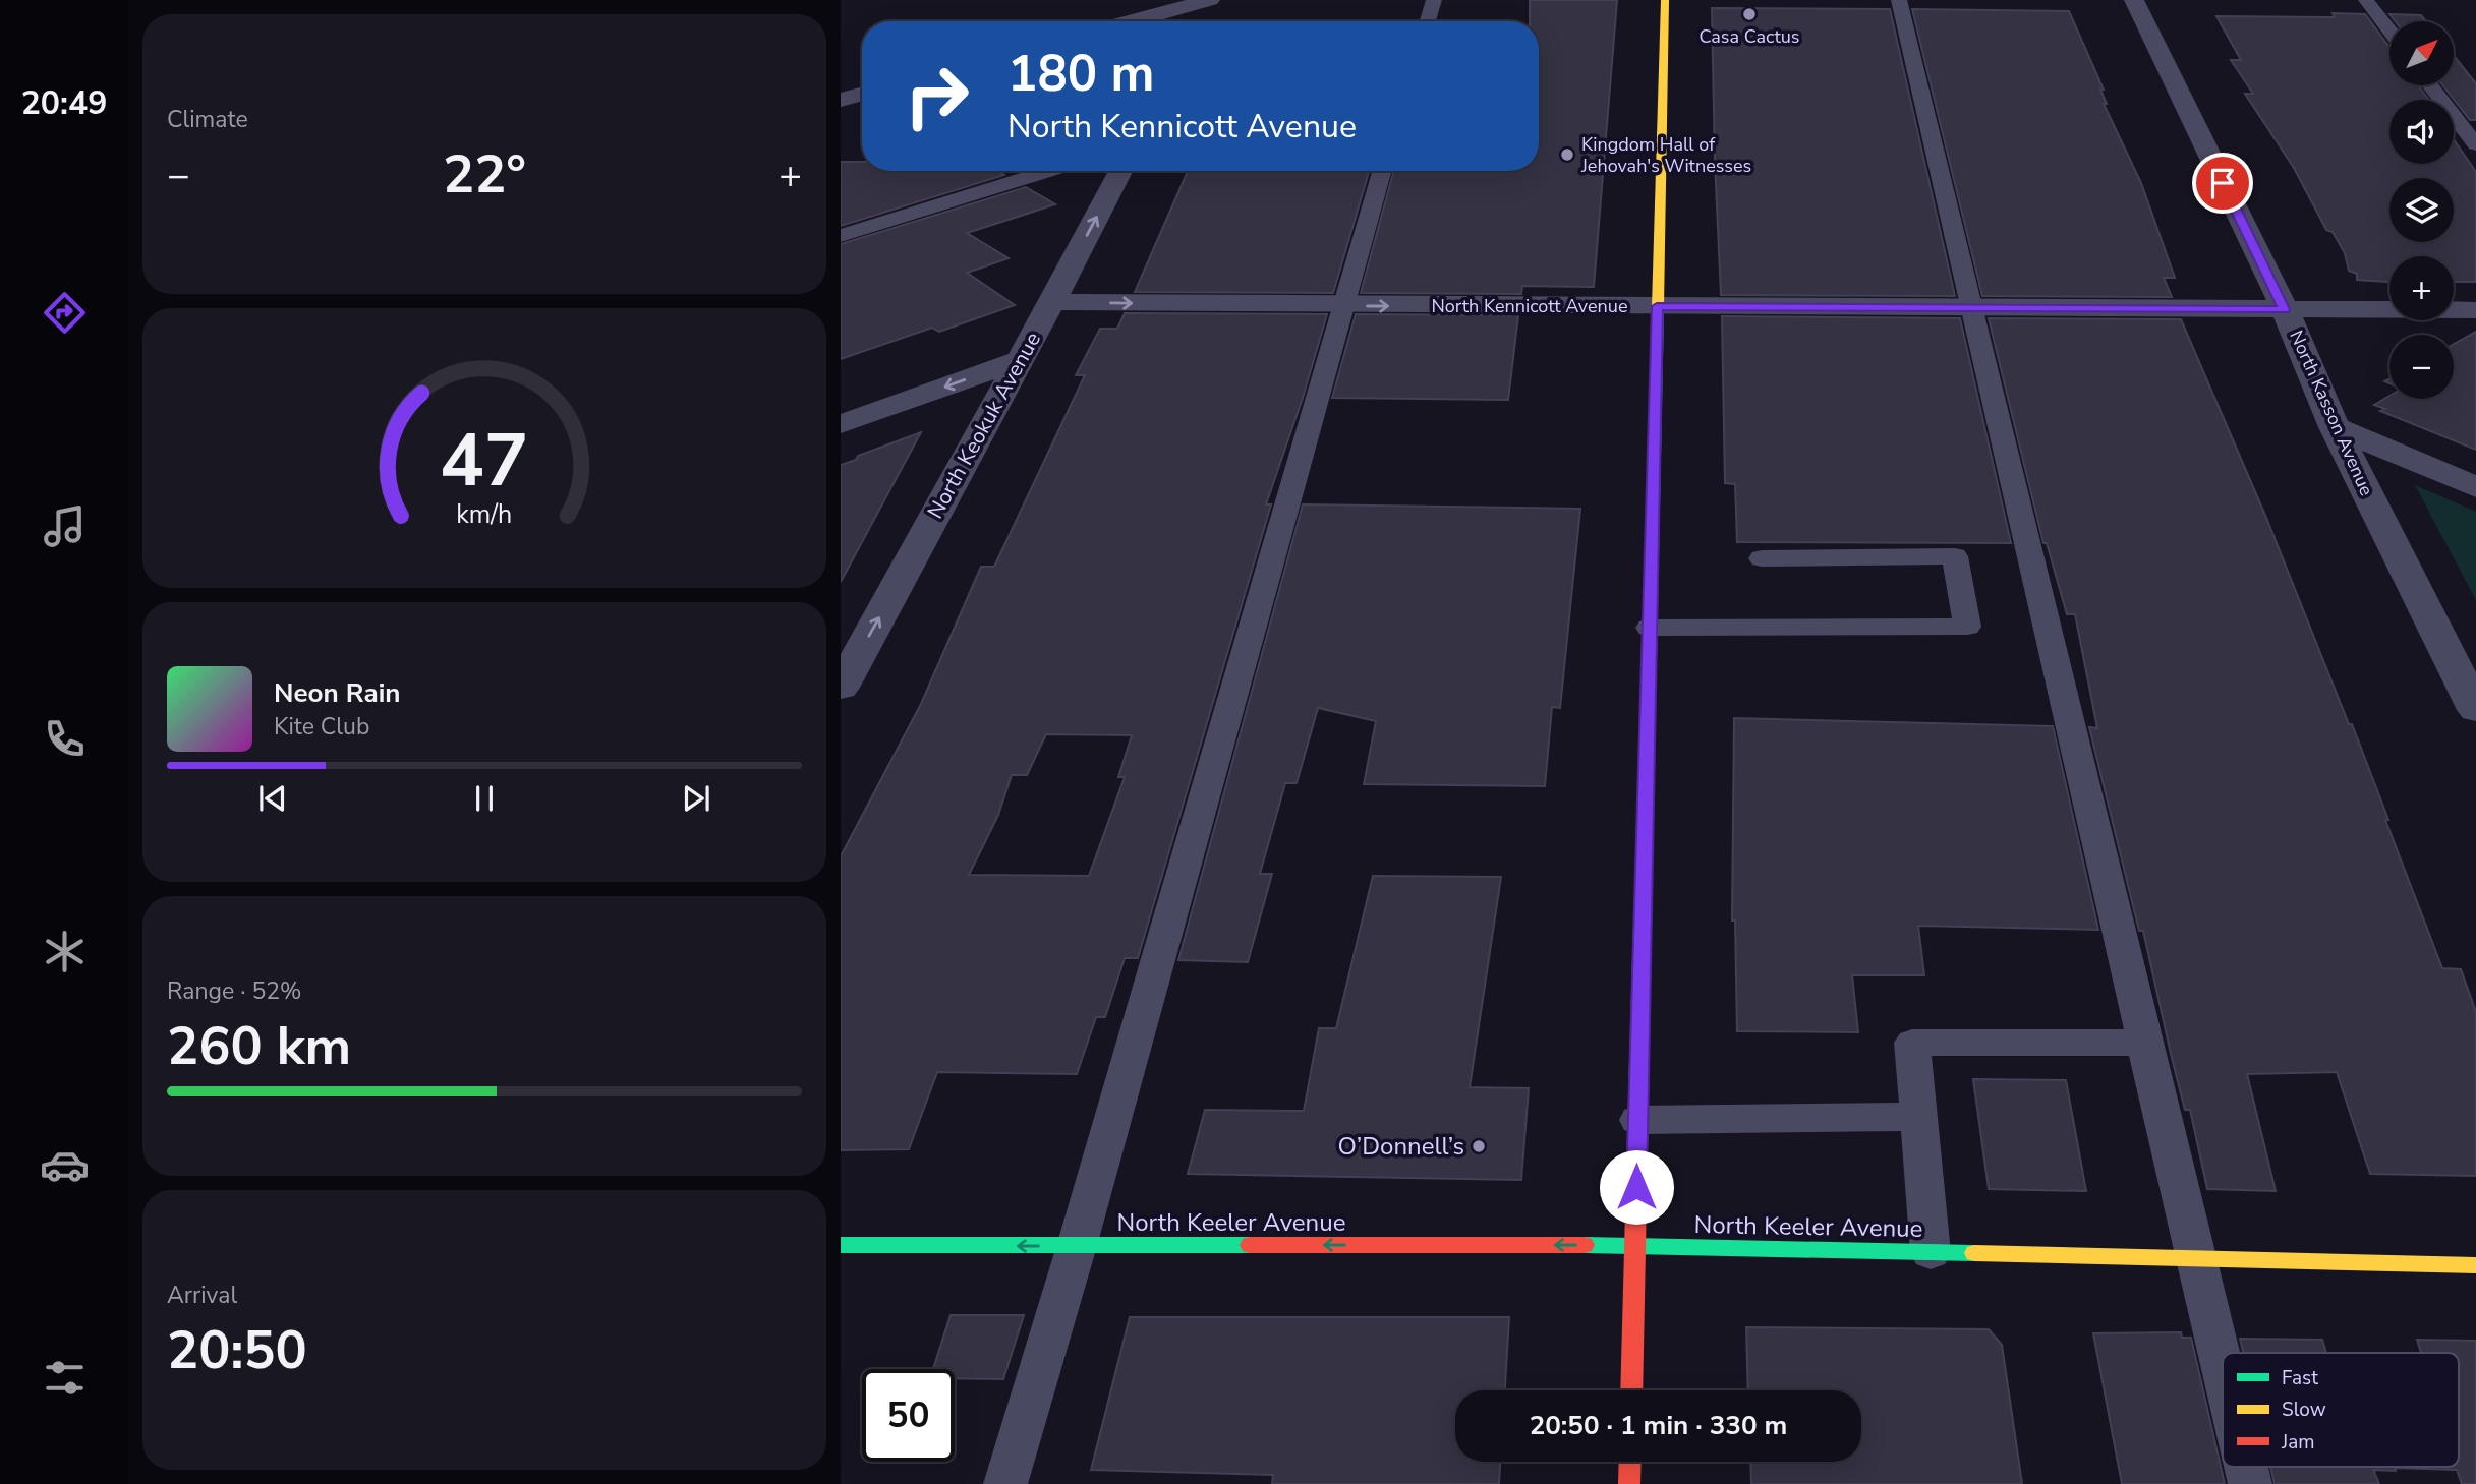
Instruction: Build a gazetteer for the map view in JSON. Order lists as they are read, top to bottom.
{
  "streets": {
    "main road": ["North Keeler Avenue"],
    "street": ["North Kennicott Avenue", "North Kasson Avenue", "North Keokuk Avenue"]
  },
  "crossings": [
    ["North Kennicott Avenue", "North Kasson Avenue"],
    ["North Kennicott Avenue", "North Keokuk Avenue"]
  ],
  "one_way": ["North Kennicott Avenue", "North Keokuk Avenue", "North Keeler Avenue"],
  "places": ["Casa Cactus", "Kingdom Hall of Jehovah's Witnesses", "O’Donnell’s"],
  "legend": ["Fast", "Slow", "Jam"],
  "north": "top right",
  "page": {
    "tabs": "20:49",
    "tile": [
      "Climate",
      ["Range · 52%", "260 km"],
      ["Arrival", "20:50"]
    ],
    "map_buttons": ["+", "−"],
    "turn": ["180 m", "North Kennicott Avenue"],
    "heat": ["−", "22°", "+"],
    "song": ["Neon Rain", "Kite Club"],
    "limit": "50",
    "trip": "20:50 · 1 min · 330 m",
    "gauge": ["47", "km/h"]
  }
}
